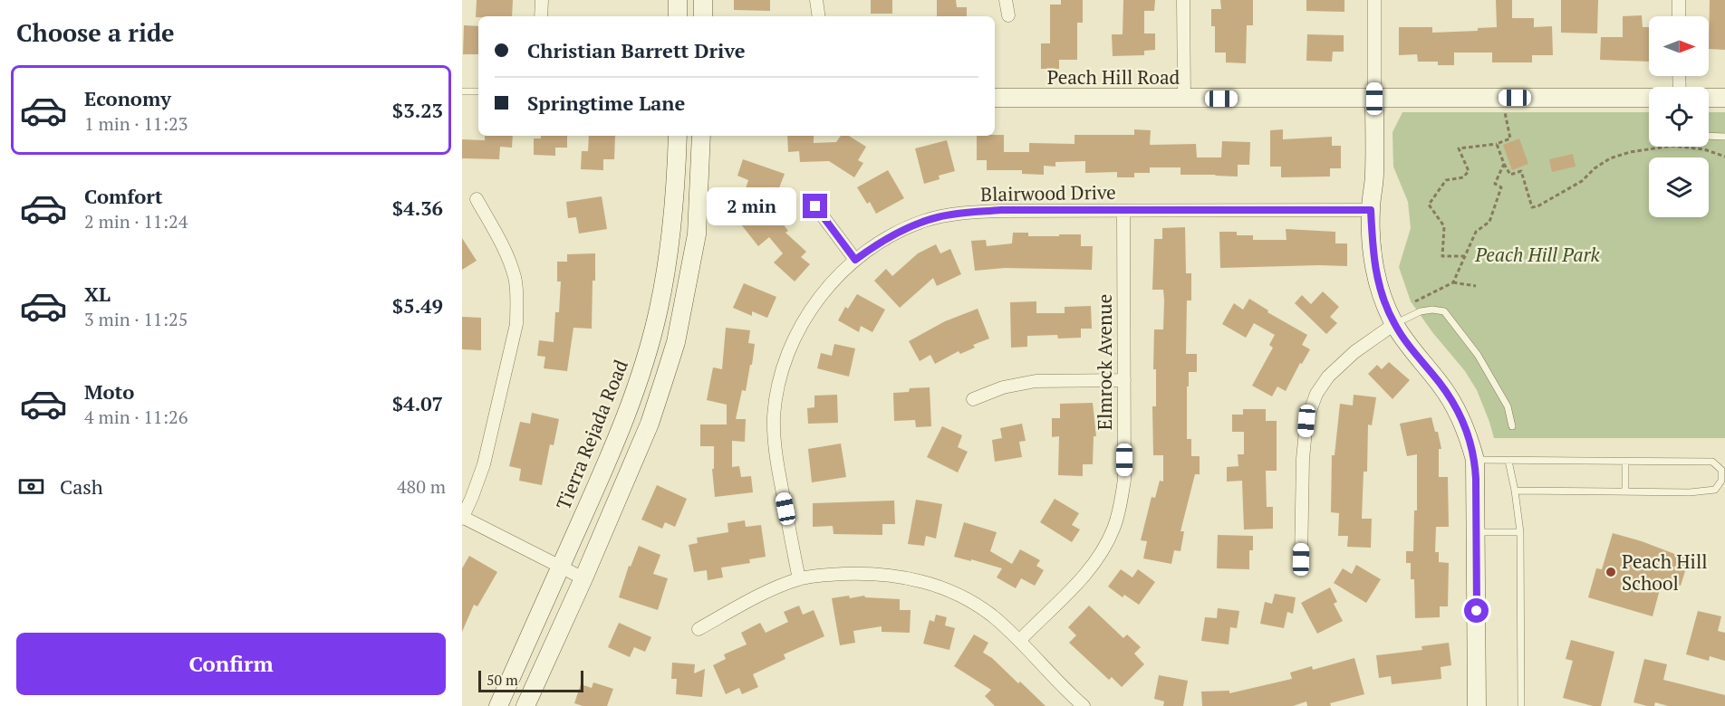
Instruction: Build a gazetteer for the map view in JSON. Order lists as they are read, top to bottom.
{
  "streets": {
    "street": [
      "Peach Hill Road",
      "Blairwood Drive",
      "Elmrock Avenue",
      "Tierra Rejada Road"
    ]
  },
  "crossings": [
    ["Blairwood Drive", "Elmrock Avenue"]
  ],
  "parks": ["Peach Hill Park"],
  "places": ["Peach Hill School"],
  "scale_bar": "50 m",
  "north": "right",
  "page": {
    "heading": "Choose a ride",
    "banner": ["Christian Barrett Drive", "Springtime Lane"],
    "list": [
      {
        "name": "Economy",
        "note": "1 min · 11:23",
        "value": "$3.23"
      },
      {
        "name": "Comfort",
        "note": "2 min · 11:24",
        "value": "$4.36"
      },
      {
        "name": "XL",
        "note": "3 min · 11:25",
        "value": "$5.49"
      },
      {
        "name": "Moto",
        "note": "4 min · 11:26",
        "value": "$4.07"
      }
    ],
    "bubble": "2 min",
    "pay": ["Cash", "480 m"],
    "buttons": "Confirm",
    "scale": "50 m"
  }
}
